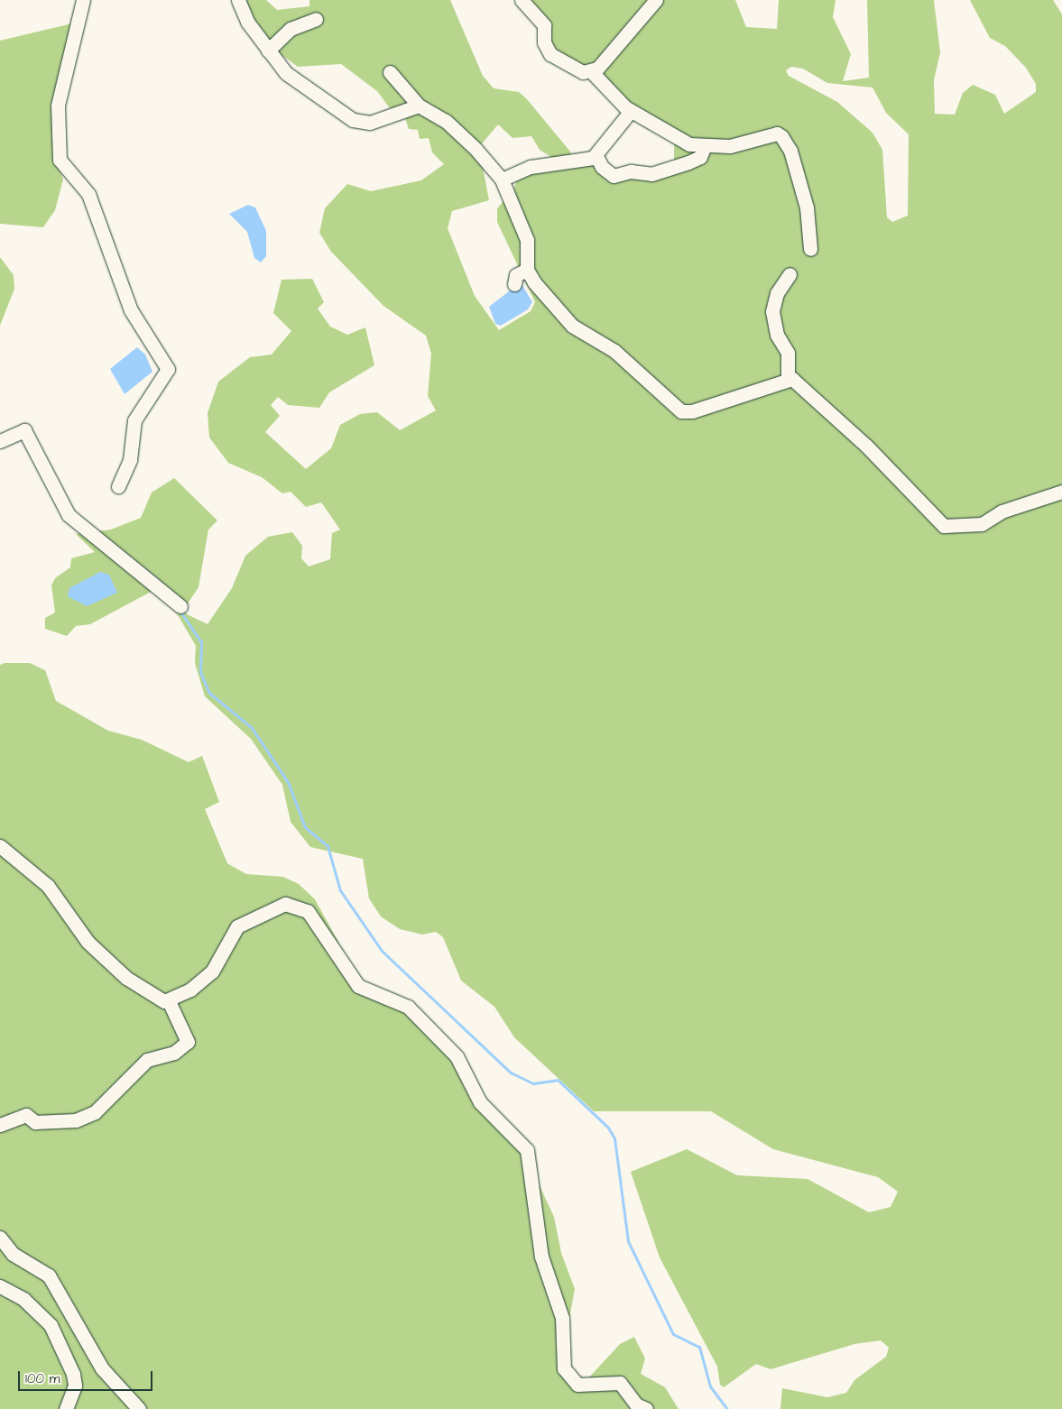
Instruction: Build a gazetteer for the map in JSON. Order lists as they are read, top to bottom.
{
  "scale_bar": "100 m"
}
